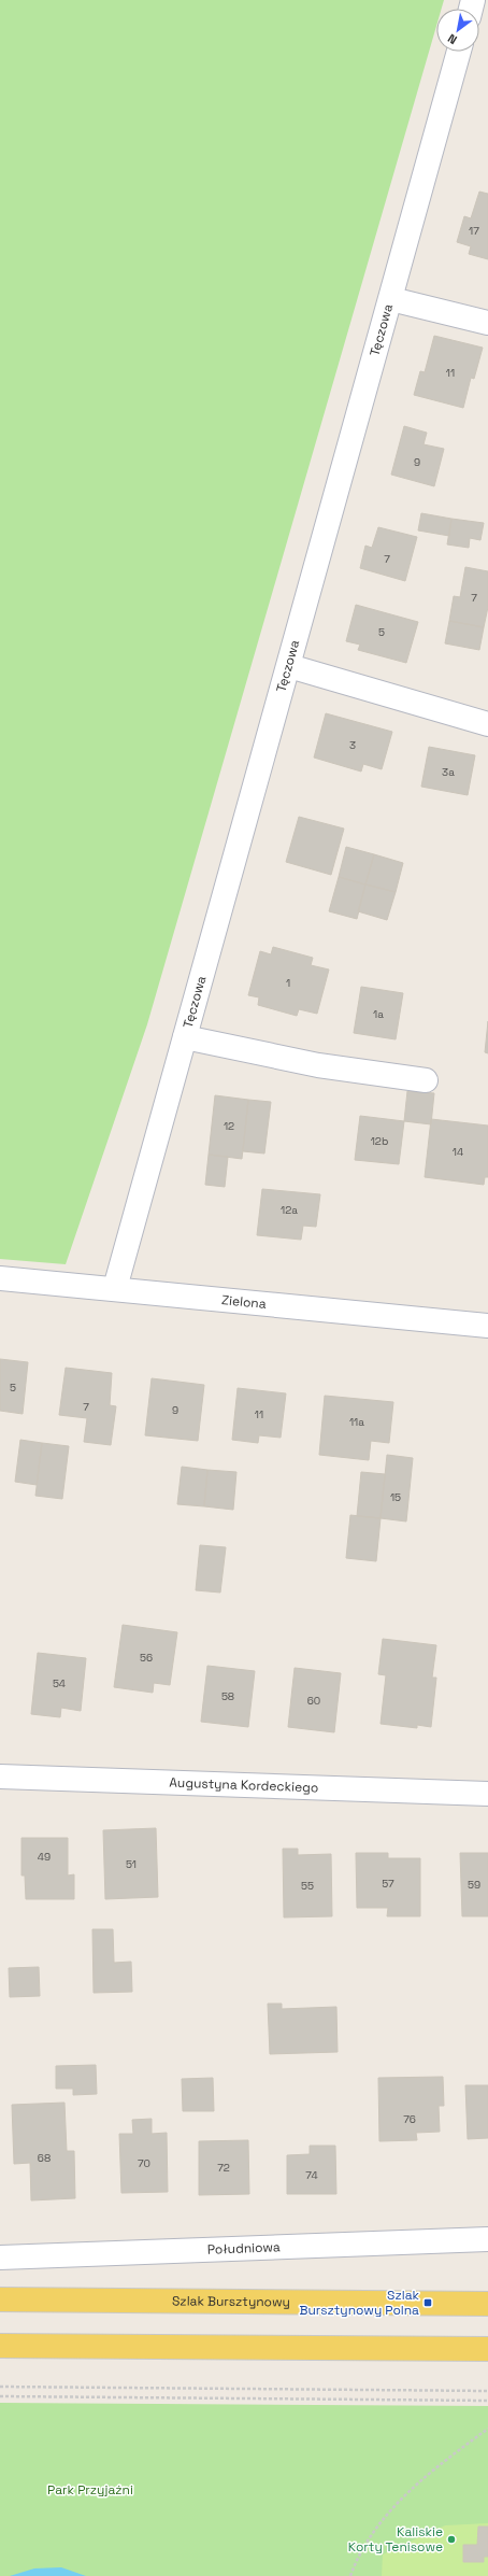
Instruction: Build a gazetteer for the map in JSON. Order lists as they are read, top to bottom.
{
  "streets": {
    "main road": ["Szlak Bursztynowy"],
    "street": [
      "Tęczowa",
      "Zielona",
      "Augustyna Kordeckiego",
      "Południowa"
    ]
  },
  "crossings": [
    ["Tęczowa", "Zielona"]
  ],
  "parks": ["Park Przyjaźni"],
  "places": {
    "transit": ["Szlak Bursztynowy Polna"],
    "other": ["Kaliskie Korty Tenisowe"]
  },
  "house_numbers": [
    "17",
    "11",
    "9",
    "7",
    "7",
    "5",
    "3",
    "3a",
    "1",
    "1a",
    "12",
    "12b",
    "14",
    "12a",
    "5",
    "7",
    "9",
    "11",
    "11a",
    "15",
    "56",
    "54",
    "58",
    "60",
    "49",
    "51",
    "57",
    "59",
    "55",
    "76",
    "68",
    "70",
    "72",
    "74"
  ],
  "north": "bottom left"
}
